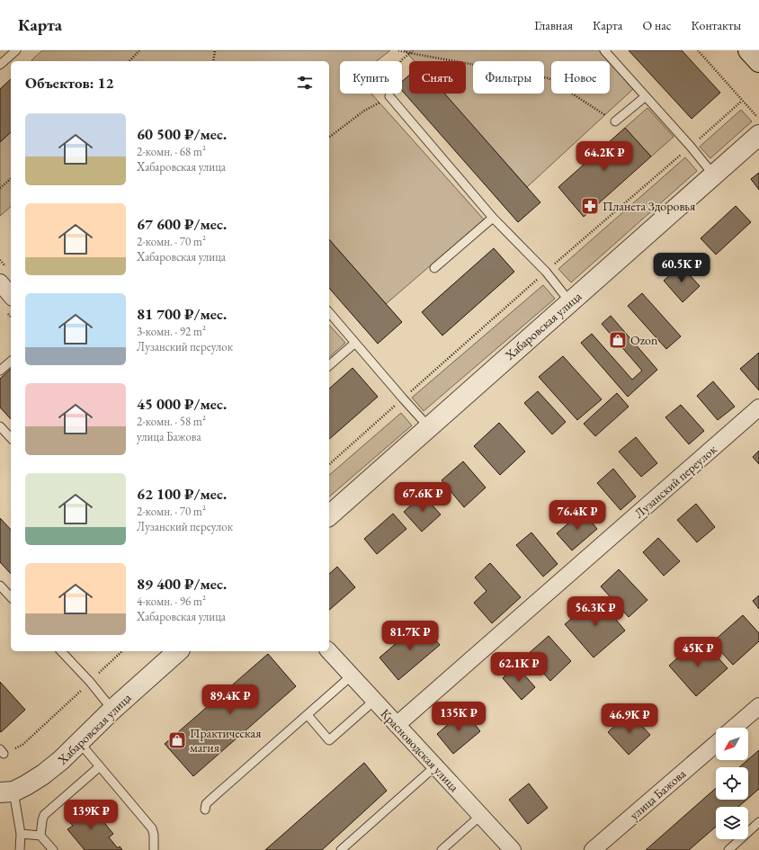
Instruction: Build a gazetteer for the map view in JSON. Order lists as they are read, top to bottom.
{
  "streets": {
    "street": [
      "Хабаровская улица",
      "Лузанский переулок",
      "Красноводская улица",
      "улица Бажова"
    ]
  },
  "crossings": [
    ["Лузанский переулок", "Красноводская улица"]
  ],
  "places": {
    "pharmacy": ["Планета Здоровья"],
    "shop": ["Ozon", "Практическая магия"]
  },
  "north": "bottom left",
  "page": {
    "header": "Карта",
    "nav": [
      "Главная",
      "Карта",
      "О нас",
      "Контакты"
    ],
    "chip": [
      "Купить",
      "Снять",
      "Фильтры",
      "Новое"
    ],
    "heading": "Объектов: 12",
    "list": [
      {
        "name": "60 500 ₽/мес.",
        "note": "2-комн. · 68 m² · Хабаровская улица"
      },
      {
        "name": "67 600 ₽/мес.",
        "note": "2-комн. · 70 m² · Хабаровская улица"
      },
      {
        "name": "81 700 ₽/мес.",
        "note": "3-комн. · 92 m² · Лузанский переулок"
      },
      {
        "name": "45 000 ₽/мес.",
        "note": "2-комн. · 58 m² · улица Бажова"
      },
      {
        "name": "62 100 ₽/мес.",
        "note": "2-комн. · 70 m² · Лузанский переулок"
      },
      {
        "name": "89 400 ₽/мес.",
        "note": "4-комн. · 96 m² · Хабаровская улица"
      }
    ],
    "price": [
      "64.2K ₽",
      "60.5K ₽",
      "67.6K ₽",
      "76.4K ₽",
      "56.3K ₽",
      "81.7K ₽",
      "45K ₽",
      "62.1K ₽",
      "89.4K ₽",
      "135K ₽",
      "46.9K ₽",
      "139K ₽"
    ]
  }
}
